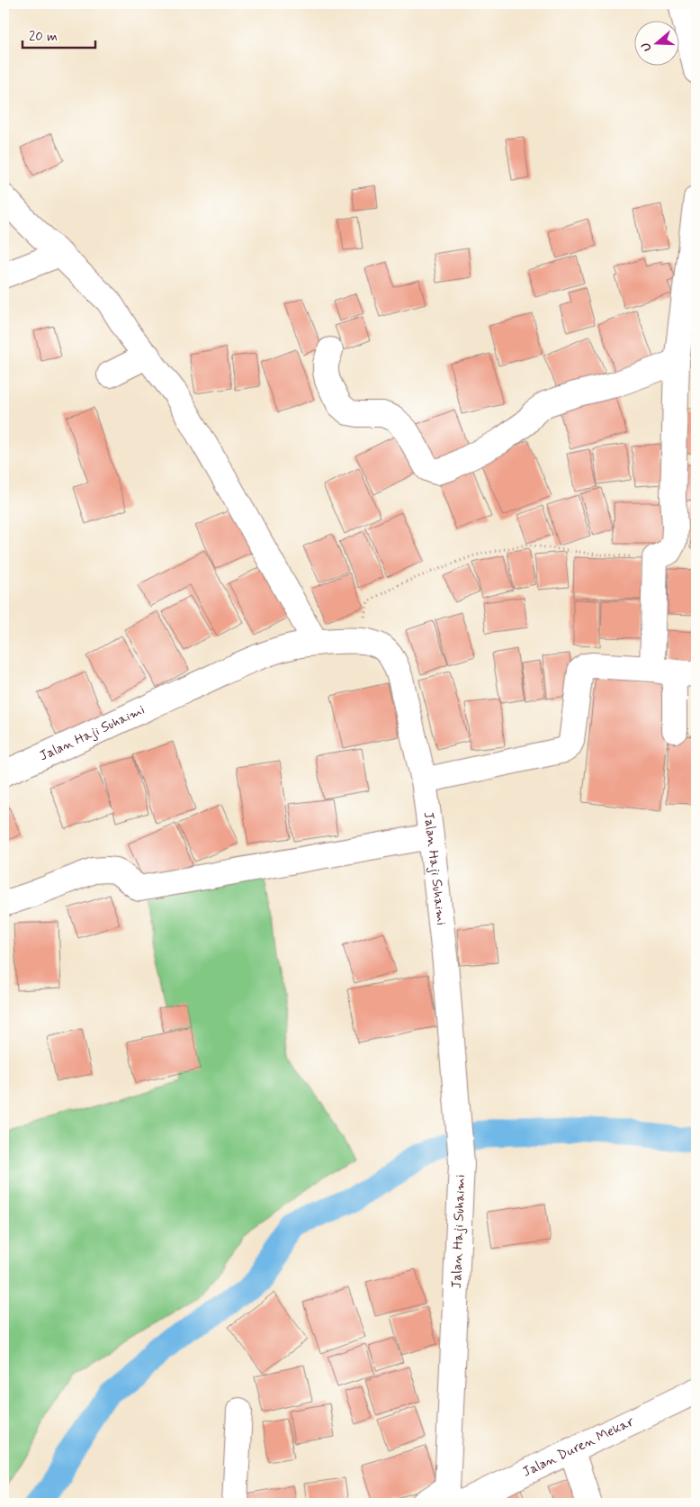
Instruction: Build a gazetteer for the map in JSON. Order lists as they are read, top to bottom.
{
  "streets": {
    "street": ["Jalan Haji Suhaimi", "Jalan Duren Mekar"]
  },
  "crossings": [
    ["Jalan Haji Suhaimi", "Jalan Duren Mekar"]
  ],
  "scale_bar": "20 m",
  "north": "left"
}
